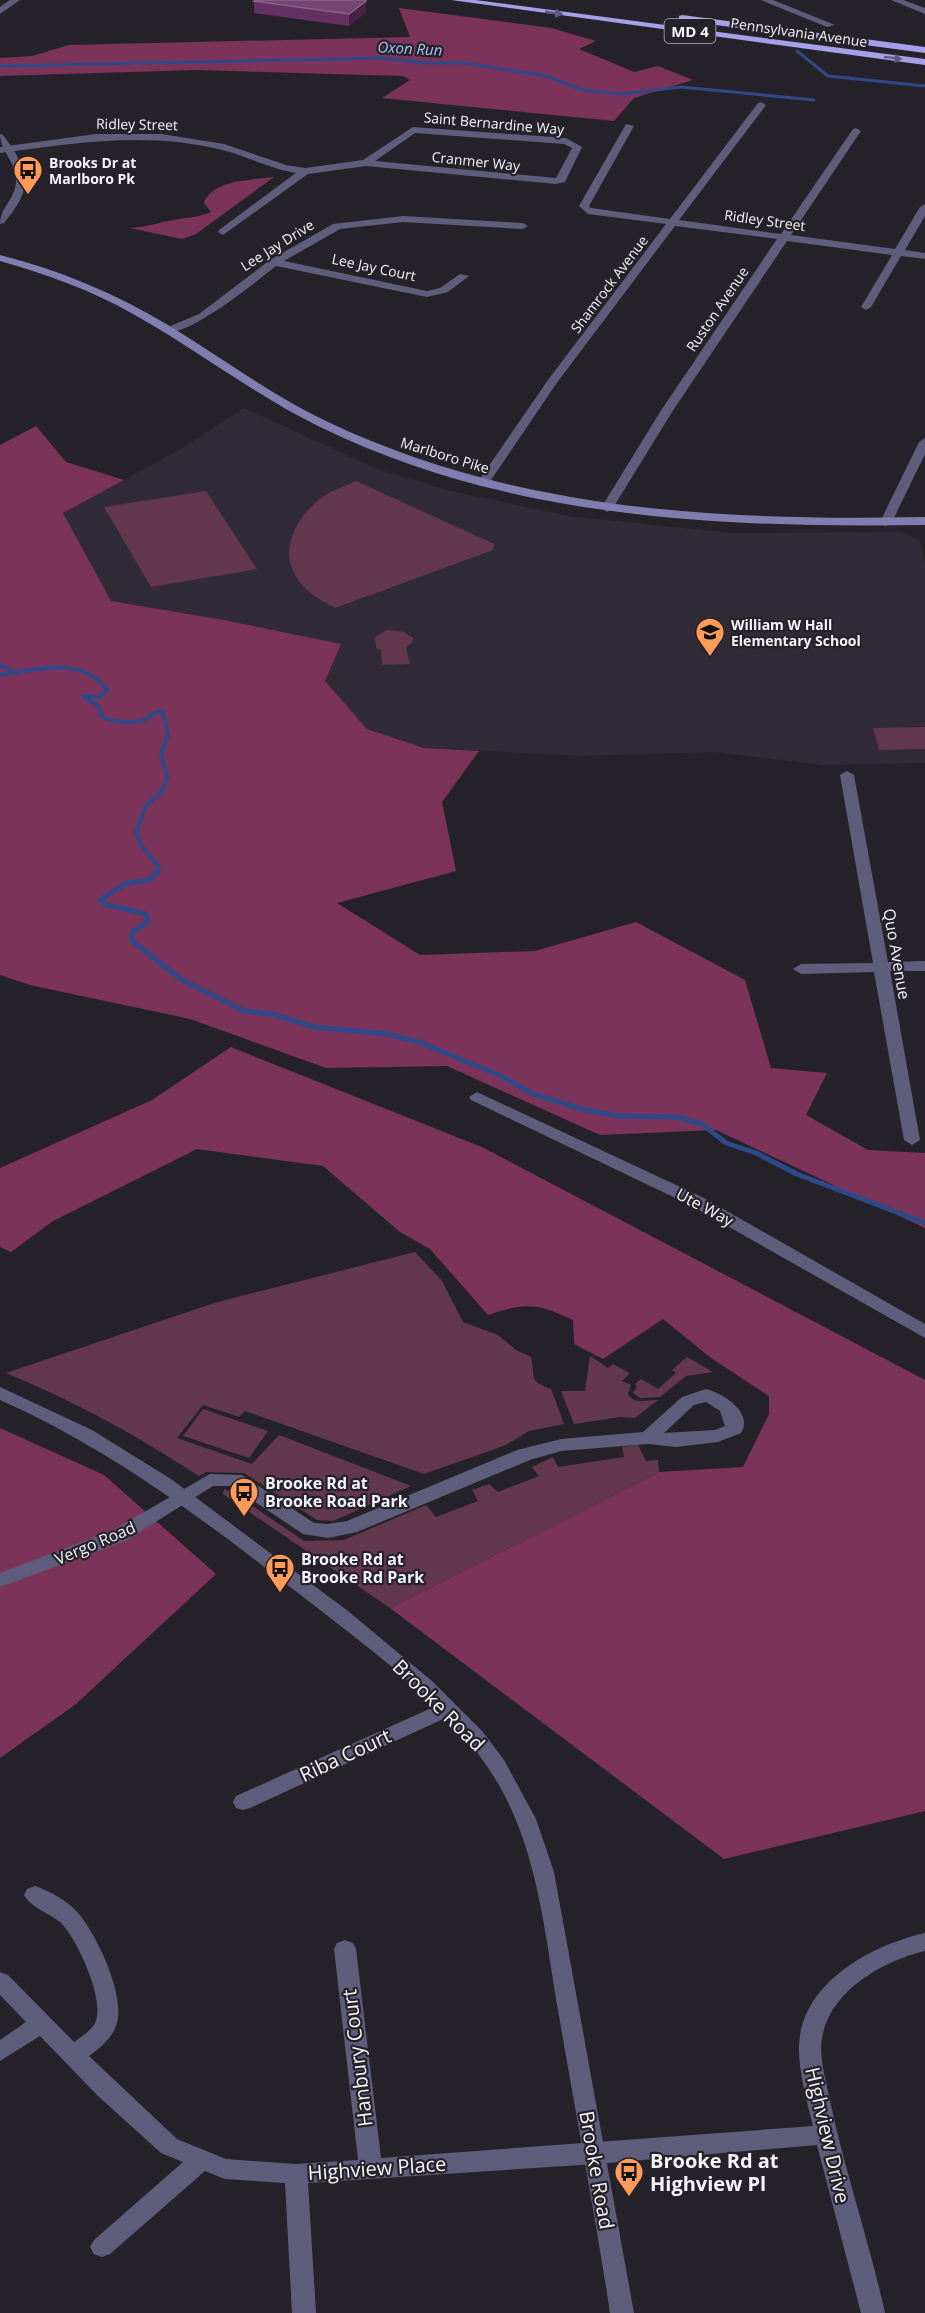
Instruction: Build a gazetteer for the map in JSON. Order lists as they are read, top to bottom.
{
  "streets": {
    "highway": ["MD 4", "Pennsylvania Avenue"],
    "main road": ["Marlboro Pike"],
    "street": [
      "Saint Bernardine Way",
      "Ridley Street",
      "Cranmer Way",
      "Lee Jay Drive",
      "Lee Jay Court",
      "Shamrock Avenue",
      "Ruston Avenue",
      "Quo Avenue",
      "Ute Way",
      "Vergo Road",
      "Brooke Road",
      "Riba Court",
      "Hanbury Court",
      "Highview Drive",
      "Highview Place"
    ]
  },
  "crossings": [
    ["Saint Bernardine Way", "Cranmer Way"],
    ["Ridley Street", "Shamrock Avenue"],
    ["Ridley Street", "Ruston Avenue"],
    ["Lee Jay Drive", "Lee Jay Court"],
    ["Lee Jay Drive", "Marlboro Pike"],
    ["Shamrock Avenue", "Marlboro Pike"],
    ["Ruston Avenue", "Marlboro Pike"],
    ["Vergo Road", "Brooke Road"],
    ["Brooke Road", "Riba Court"],
    ["Brooke Road", "Highview Place"],
    ["Hanbury Court", "Highview Place"],
    ["Highview Drive", "Highview Place"]
  ],
  "water": ["Oxon Run"],
  "places": {
    "bus stop": [
      "Brooks Dr at Marlboro Pk",
      "Brooke Rd at Brooke Road Park",
      "Brooke Rd at Brooke Rd Park",
      "Brooke Rd at Highview Pl"
    ],
    "school or university": ["William W Hall Elementary School"]
  }
}
